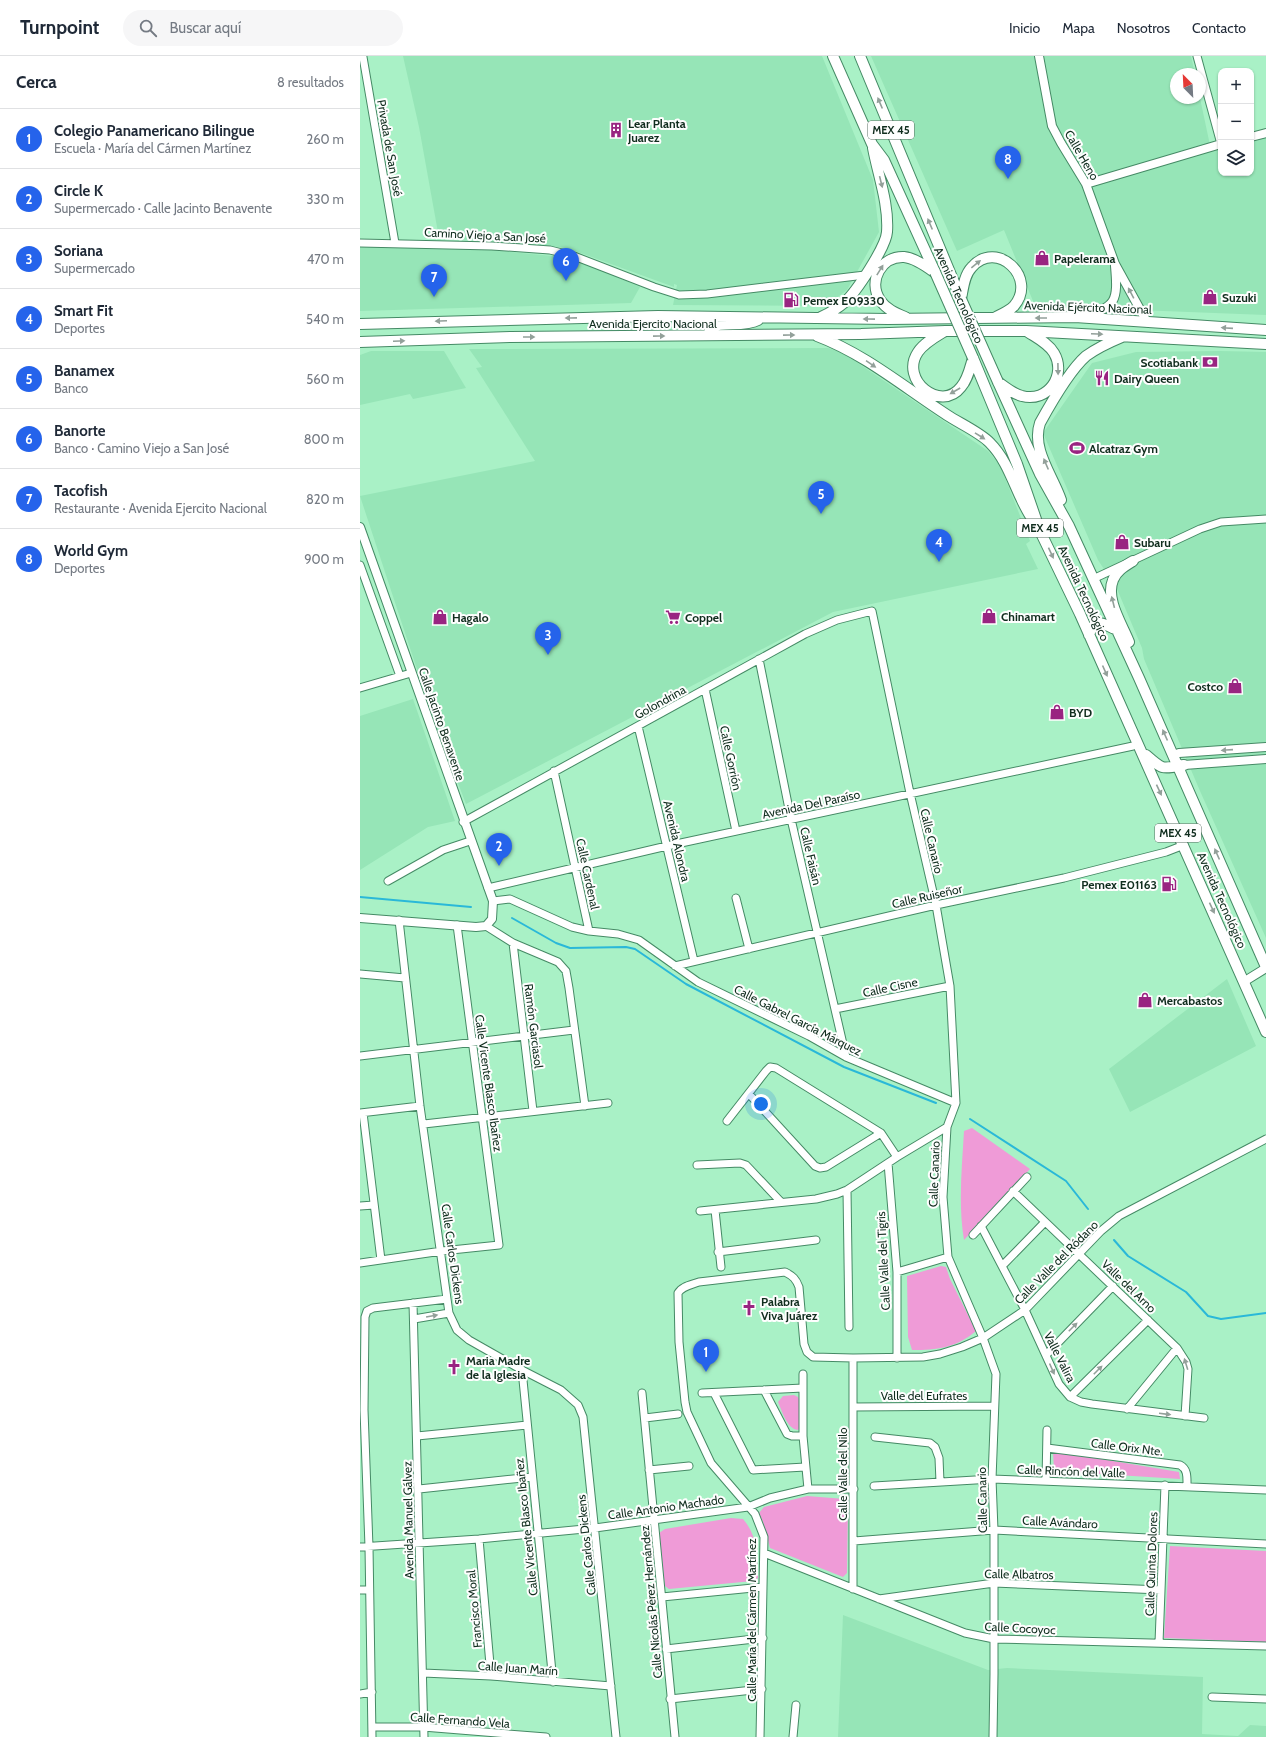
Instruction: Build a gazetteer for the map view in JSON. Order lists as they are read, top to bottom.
{
  "streets": {
    "main road": [
      "MEX 45",
      "Avenida Tecnológico",
      "Avenida Ejército Nacional",
      "Avenida Ejercito Nacional"
    ],
    "street": [
      "Privada de San José",
      "Calle Heno",
      "Camino Viejo a San José",
      "Golondrina",
      "Calle Jacinto Benavente",
      "Calle Gorrión",
      "Avenida Del Paraíso",
      "Avenida Alondra",
      "Calle Canario",
      "Calle Faisán",
      "Calle Cardenal",
      "Calle Ruiseñor",
      "Calle Cisne",
      "Calle Gabrel García Márquez",
      "Ramón Garciasol",
      "Calle Vicente Blasco Ibañez",
      "Calle Carlos Dickens",
      "Calle Valle del Tigris",
      "Calle Valle del Ródano",
      "Valle del Arno",
      "Valle Valira",
      "Valle del Eufrates",
      "Calle Orix Nte.",
      "Calle Rincón del Valle",
      "Calle Valle del Nilo",
      "Calle Antonio Machado",
      "Avenida Manuel Gálvez",
      "Calle Avándaro",
      "Calle Quinta Dolores",
      "Calle Albatros",
      "Calle Nicolás Pérez Hernández",
      "Francisco Moral",
      "Calle María del Cármen Martínez",
      "Calle Cocoyoc",
      "Calle Juan Marín",
      "Calle Fernando Vela"
    ]
  },
  "crossings": [
    ["Privada de San José", "Camino Viejo a San José"],
    ["Calle Heno", "Avenida Ejército Nacional"],
    ["Avenida Tecnológico", "Avenida Del Paraíso"],
    ["Avenida Tecnológico", "Calle Ruiseñor"],
    ["Avenida Ejército Nacional", "Avenida Ejercito Nacional"],
    ["Golondrina", "Calle Jacinto Benavente"],
    ["Golondrina", "Calle Gorrión"],
    ["Golondrina", "Avenida Alondra"],
    ["Golondrina", "Calle Canario"],
    ["Golondrina", "Calle Faisán"],
    ["Golondrina", "Calle Cardenal"],
    ["Calle Jacinto Benavente", "Avenida Del Paraíso"],
    ["Calle Gorrión", "Avenida Del Paraíso"],
    ["Avenida Del Paraíso", "Avenida Alondra"],
    ["Avenida Del Paraíso", "Calle Canario"],
    ["Avenida Del Paraíso", "Calle Faisán"],
    ["Avenida Del Paraíso", "Calle Cardenal"],
    ["Avenida Alondra", "Calle Ruiseñor"],
    ["Calle Canario", "Calle Ruiseñor"],
    ["Calle Canario", "Calle Cisne"],
    ["Calle Canario", "Calle Gabrel García Márquez"],
    ["Calle Canario", "Calle Valle del Ródano"],
    ["Calle Canario", "Valle del Eufrates"],
    ["Calle Canario", "Calle Rincón del Valle"],
    ["Calle Canario", "Calle Avándaro"],
    ["Calle Canario", "Calle Albatros"],
    ["Calle Canario", "Calle Cocoyoc"],
    ["Calle Faisán", "Calle Ruiseñor"],
    ["Calle Faisán", "Calle Cisne"],
    ["Calle Faisán", "Calle Gabrel García Márquez"],
    ["Calle Cardenal", "Calle Gabrel García Márquez"],
    ["Calle Ruiseñor", "Calle Gabrel García Márquez"],
    ["Calle Vicente Blasco Ibañez", "Calle Carlos Dickens"],
    ["Calle Vicente Blasco Ibañez", "Calle Antonio Machado"],
    ["Calle Vicente Blasco Ibañez", "Calle Juan Marín"],
    ["Calle Carlos Dickens", "Calle Antonio Machado"],
    ["Calle Carlos Dickens", "Calle Juan Marín"],
    ["Calle Valle del Tigris", "Calle Valle del Ródano"],
    ["Calle Valle del Ródano", "Valle del Arno"],
    ["Calle Valle del Ródano", "Valle Valira"],
    ["Calle Valle del Ródano", "Calle Valle del Nilo"],
    ["Calle Valle del Ródano", "Calle María del Cármen Martínez"],
    ["Valle del Arno", "Valle Valira"],
    ["Valle del Eufrates", "Calle Valle del Nilo"],
    ["Calle Orix Nte.", "Calle Rincón del Valle"],
    ["Calle Rincón del Valle", "Calle Quinta Dolores"],
    ["Calle Valle del Nilo", "Calle Antonio Machado"],
    ["Calle Valle del Nilo", "Calle Avándaro"],
    ["Calle Valle del Nilo", "Calle Cocoyoc"],
    ["Calle Antonio Machado", "Avenida Manuel Gálvez"],
    ["Calle Antonio Machado", "Calle Nicolás Pérez Hernández"],
    ["Calle Antonio Machado", "Francisco Moral"],
    ["Calle Antonio Machado", "Calle María del Cármen Martínez"],
    ["Avenida Manuel Gálvez", "Calle Juan Marín"],
    ["Avenida Manuel Gálvez", "Calle Fernando Vela"],
    ["Calle Avándaro", "Calle Quinta Dolores"],
    ["Calle Quinta Dolores", "Calle Albatros"],
    ["Calle Quinta Dolores", "Calle Cocoyoc"],
    ["Calle Albatros", "Calle Cocoyoc"],
    ["Francisco Moral", "Calle Juan Marín"],
    ["Calle María del Cármen Martínez", "Calle Cocoyoc"]
  ],
  "places": {
    "building": ["Lear Planta Juarez"],
    "shop": [
      "Papelerama",
      "Suzuki",
      "Subaru",
      "Chinamart",
      "Hagalo",
      "Costco",
      "BYD",
      "Mercabastos"
    ],
    "fuel station": ["Pemex E09330", "Pemex E01163"],
    "bank": ["Scotiabank"],
    "restaurant": ["Dairy Queen"],
    "sports": ["Alcatraz Gym"],
    "supermarket": ["Coppel"],
    "church": ["Palabra Viva Juárez", "Maria Madre de la Iglesia"]
  },
  "north": "top left",
  "page": {
    "header": "Turnpoint",
    "search": "Buscar aquí",
    "nav": [
      "Inicio",
      "Mapa",
      "Nosotros",
      "Contacto"
    ],
    "heading": ["Cerca", "8 resultados"],
    "map_buttons": ["+", "−"],
    "list": [
      {
        "mark": "1",
        "name": "Colegio Panamericano Bilingue",
        "note": "Escuela · María del Cármen Martínez",
        "value": "260 m"
      },
      {
        "mark": "2",
        "name": "Circle K",
        "note": "Supermercado · Calle Jacinto Benavente",
        "value": "330 m"
      },
      {
        "mark": "3",
        "name": "Soriana",
        "note": "Supermercado",
        "value": "470 m"
      },
      {
        "mark": "4",
        "name": "Smart Fit",
        "note": "Deportes",
        "value": "540 m"
      },
      {
        "mark": "5",
        "name": "Banamex",
        "note": "Banco",
        "value": "560 m"
      },
      {
        "mark": "6",
        "name": "Banorte",
        "note": "Banco · Camino Viejo a San José",
        "value": "800 m"
      },
      {
        "mark": "7",
        "name": "Tacofish",
        "note": "Restaurante · Avenida Ejercito Nacional",
        "value": "820 m"
      },
      {
        "mark": "8",
        "name": "World Gym",
        "note": "Deportes",
        "value": "900 m"
      }
    ],
    "pins": [
      "8",
      "6",
      "7",
      "5",
      "4",
      "3",
      "2",
      "1"
    ]
  }
}
